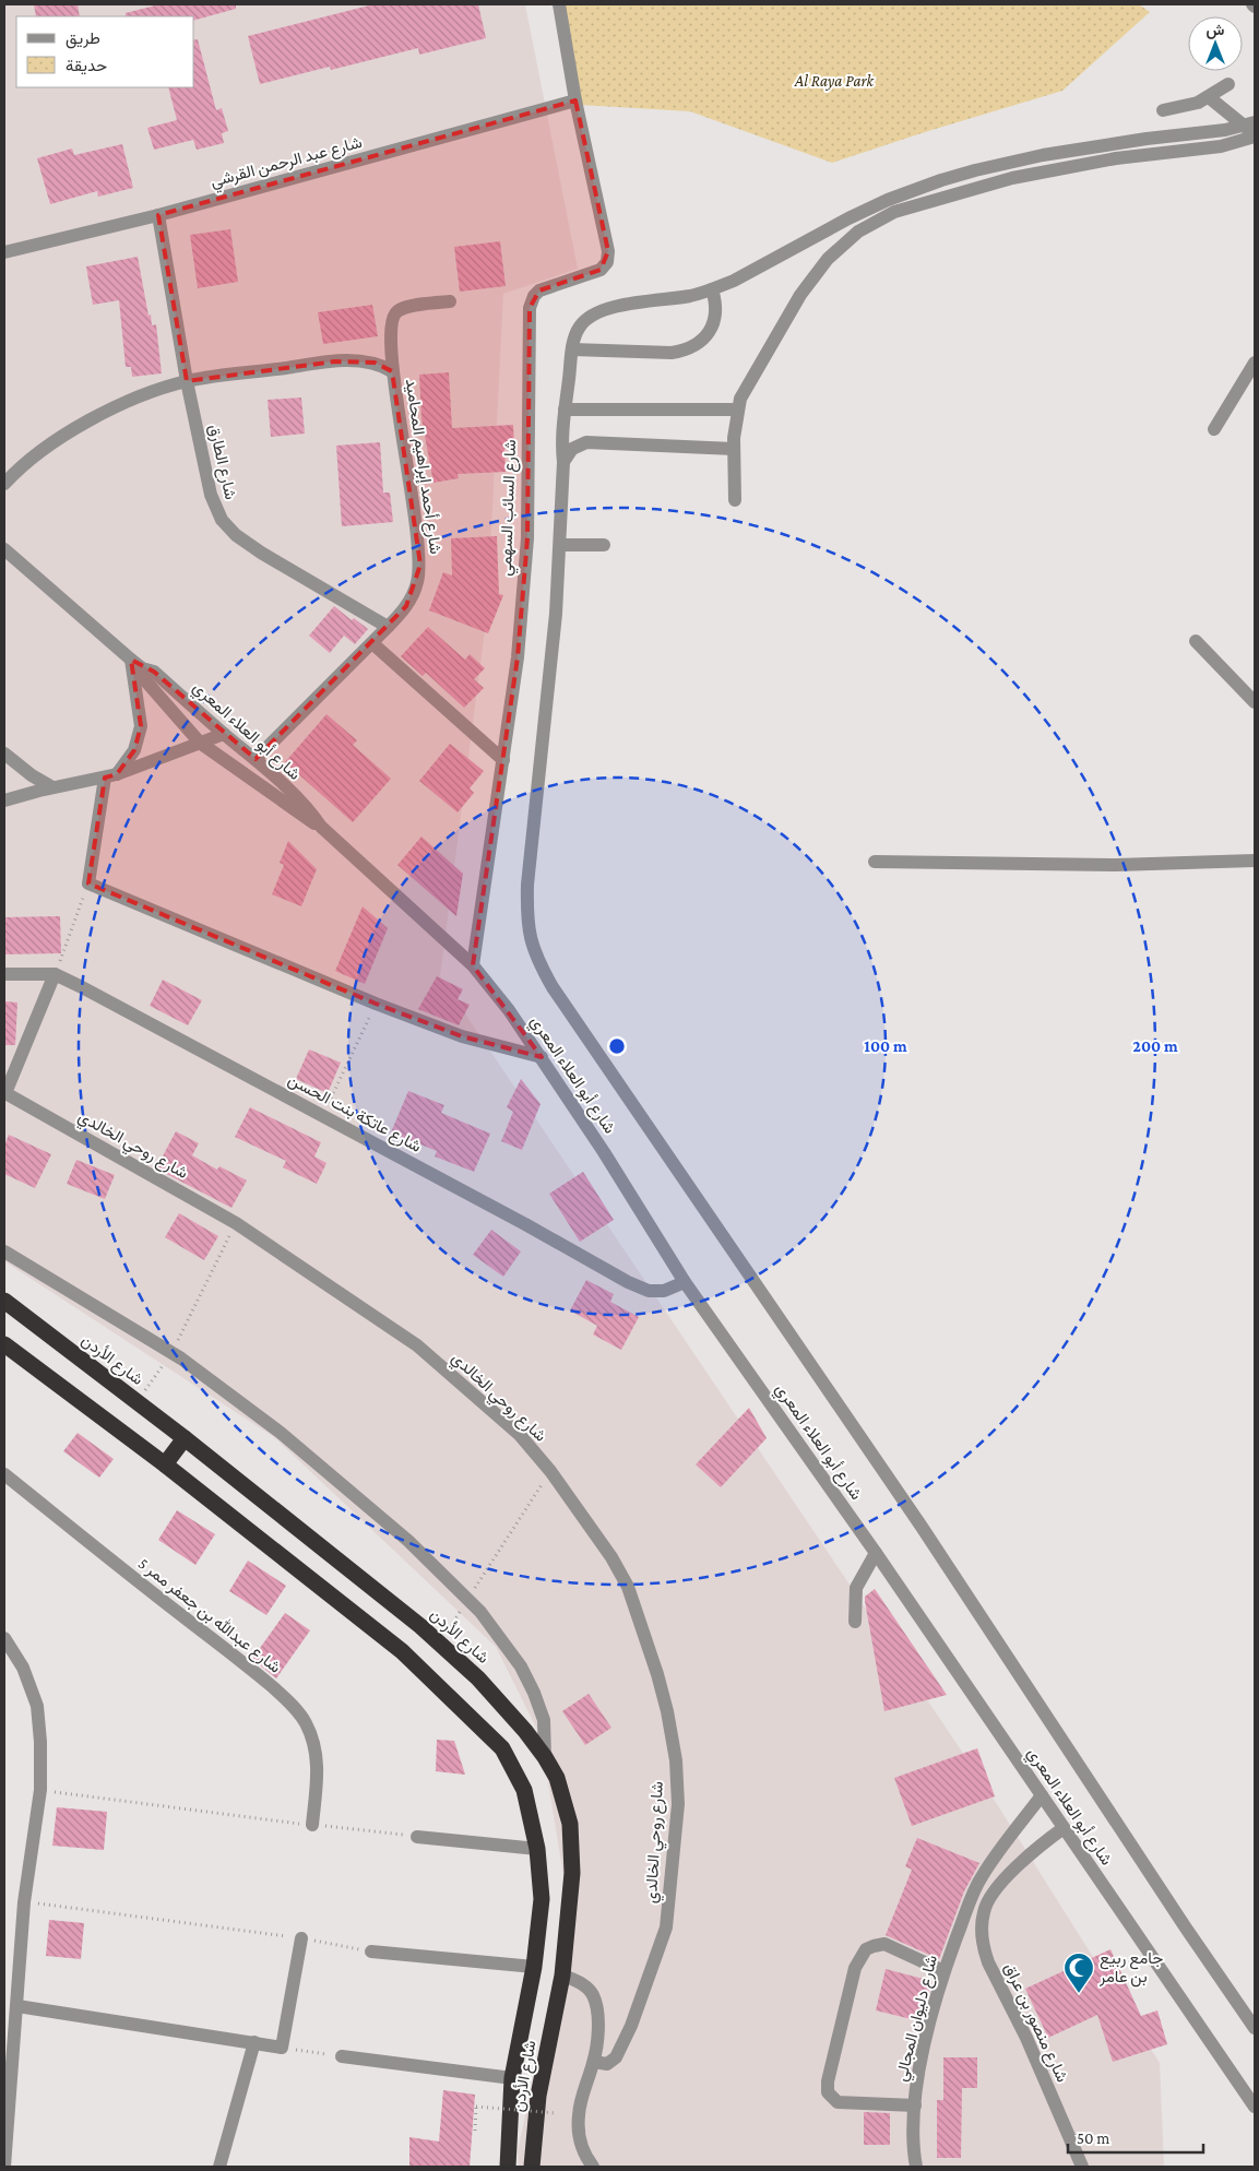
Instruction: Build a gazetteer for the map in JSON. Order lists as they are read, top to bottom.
{
  "streets": {
    "highway": ["شارع الأردن"],
    "street": [
      "شارع عبد الرحمن القرشي",
      "شارع الطارق",
      "شارع أحمد إبراهيم المحاميد",
      "شارع السائب السهمي",
      "شارع أبو العلاء المعري",
      "شارع عاتكة بنت الحسن",
      "شارع روحي الخالدي",
      "شارع عبدالله بن جعفر ممر 5",
      "شارع دليوان المجالي",
      "شارع منصور بن عراق"
    ]
  },
  "crossings": [
    ["شارع عبد الرحمن القرشي", "شارع الطارق"],
    ["شارع عبد الرحمن القرشي", "شارع السائب السهمي"],
    ["شارع الطارق", "شارع أحمد إبراهيم المحاميد"],
    ["شارع أحمد إبراهيم المحاميد", "شارع أبو العلاء المعري"],
    ["شارع السائب السهمي", "شارع أبو العلاء المعري"],
    ["شارع أبو العلاء المعري", "شارع عاتكة بنت الحسن"],
    ["شارع أبو العلاء المعري", "شارع دليوان المجالي"],
    ["شارع عاتكة بنت الحسن", "شارع روحي الخالدي"]
  ],
  "parks": ["Al Raya Park"],
  "places": {
    "mosque": ["جامع ربيع بن عامر"]
  },
  "legend": ["طريق", "حديقة"],
  "scale_bar": "50 m",
  "north": "top",
  "rings": ["100 m", "200 m"]
}
